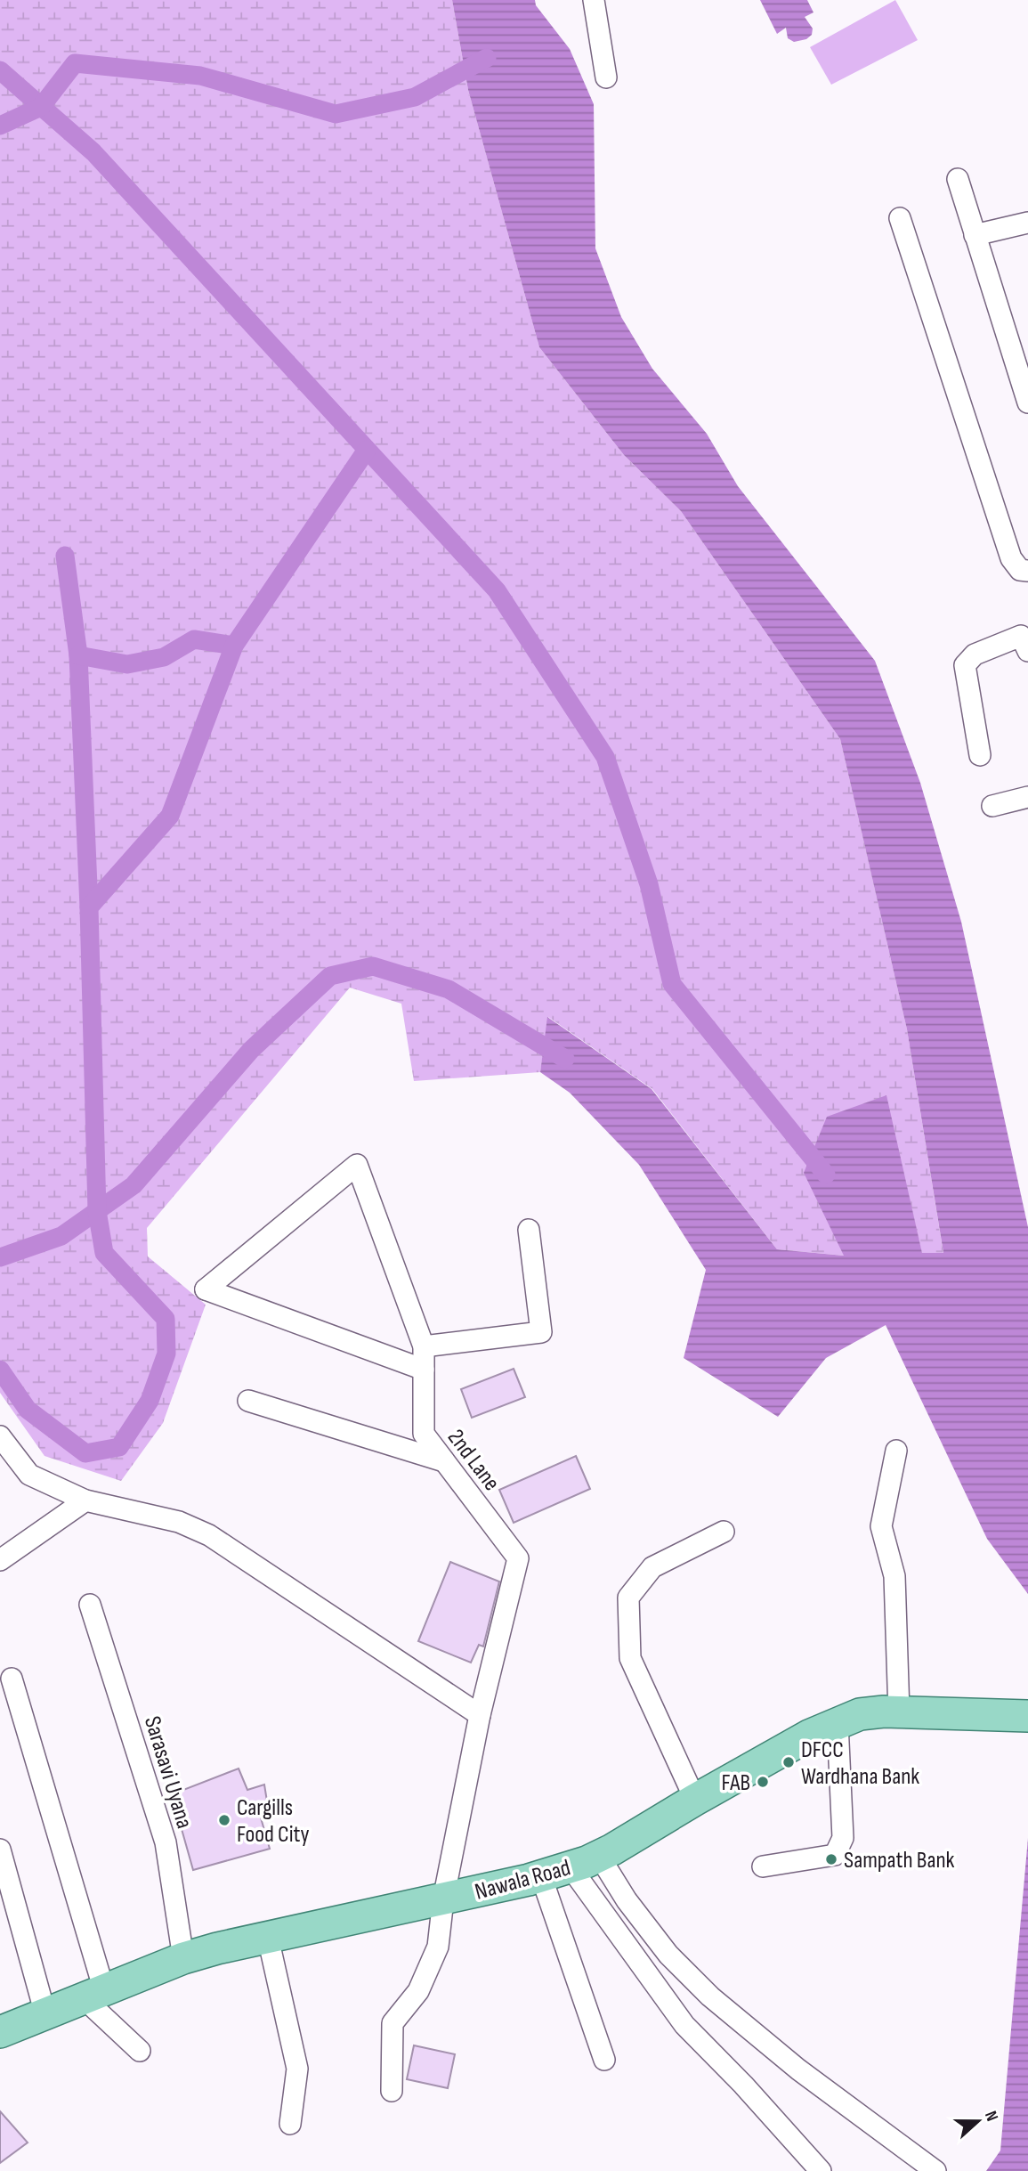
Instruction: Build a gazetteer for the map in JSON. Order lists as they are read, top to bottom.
{
  "streets": {
    "main road": ["Nawala Road"],
    "street": ["2nd Lane", "Sarasavi Uyana"]
  },
  "crossings": [
    ["2nd Lane", "Nawala Road"],
    ["Sarasavi Uyana", "Nawala Road"]
  ],
  "places": [
    "DFCC Wardhana Bank",
    "FAB",
    "Cargills Food City",
    "Sampath Bank"
  ],
  "north": "right"
}
